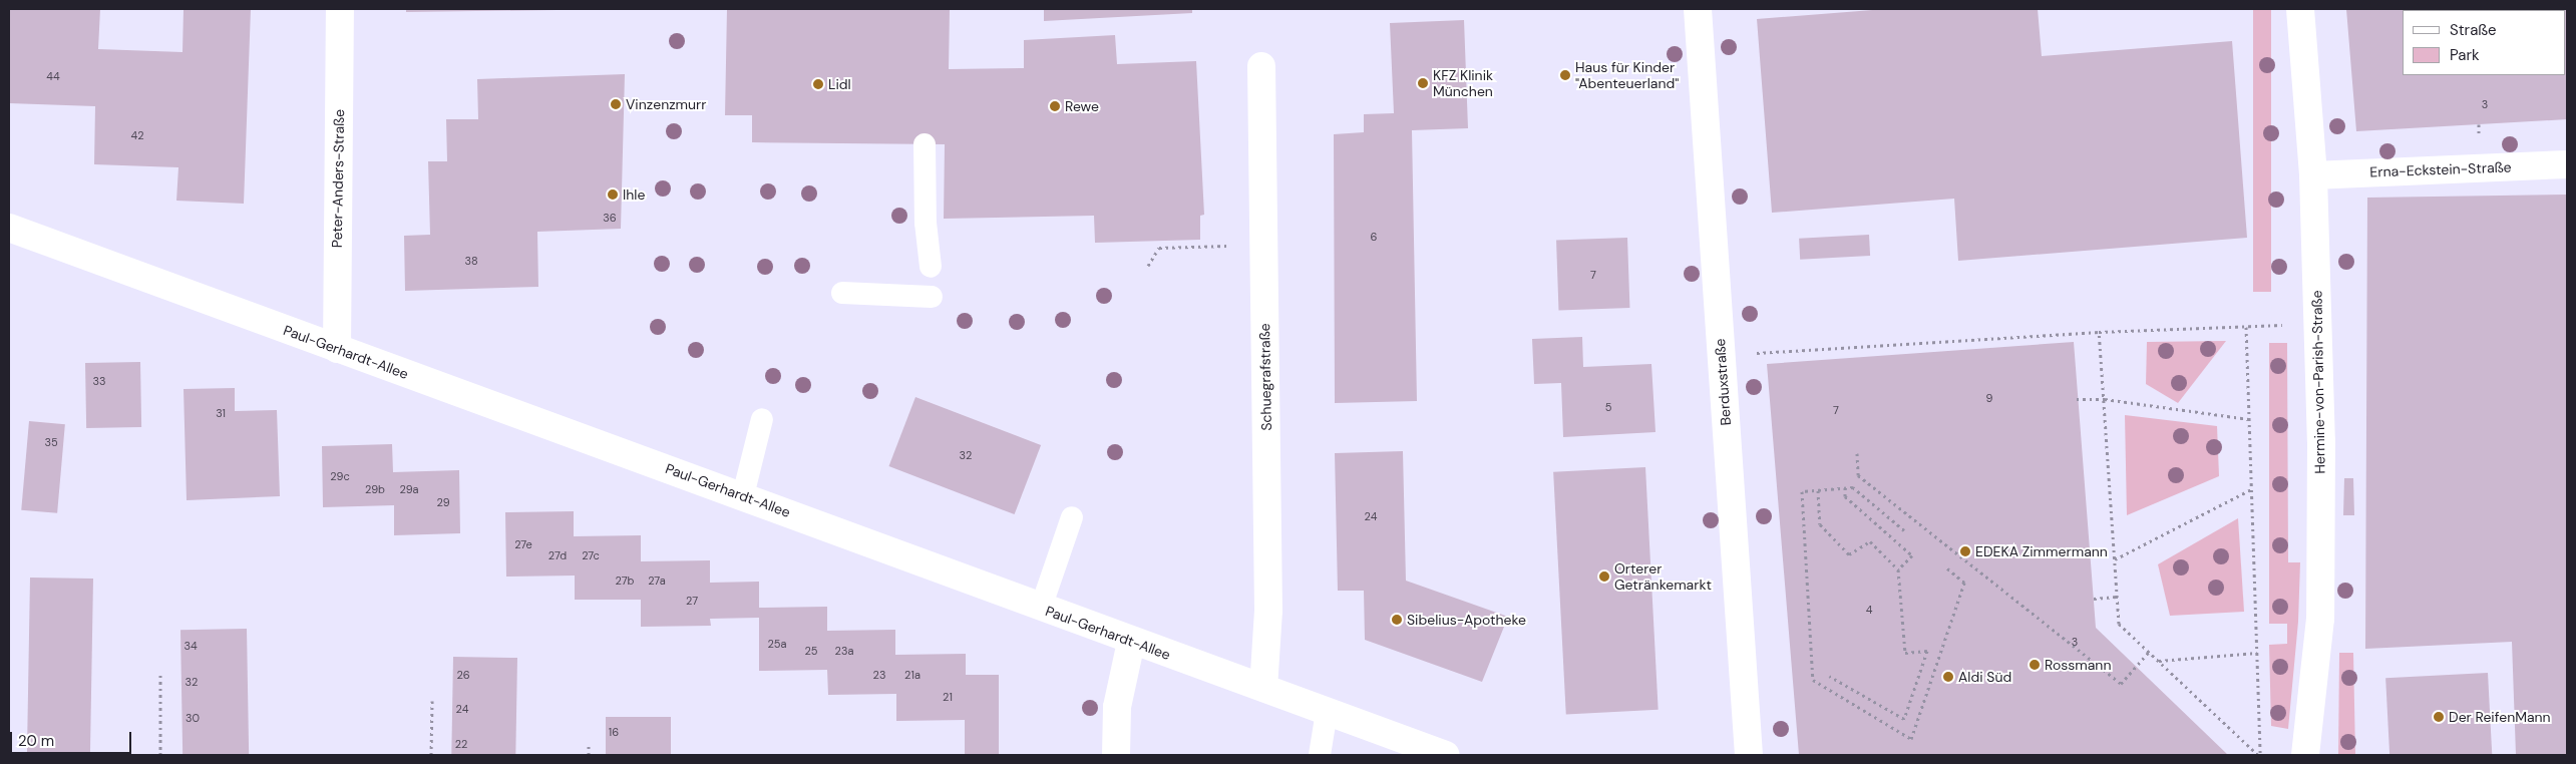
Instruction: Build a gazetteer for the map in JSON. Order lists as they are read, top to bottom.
{
  "streets": {
    "street": [
      "Erna-Eckstein-Straße",
      "Peter-Anders-Straße",
      "Paul-Gerhardt-Allee",
      "Schuegrafstraße",
      "Berduxstraße",
      "Hermine-von-Parish-Straße"
    ]
  },
  "crossings": [
    ["Erna-Eckstein-Straße", "Hermine-von-Parish-Straße"],
    ["Peter-Anders-Straße", "Paul-Gerhardt-Allee"],
    ["Paul-Gerhardt-Allee", "Schuegrafstraße"]
  ],
  "places": [
    "Haus für Kinder \"Abenteuerland\"",
    "KFZ Klinik München",
    "Lidl",
    "Vinzenzmurr",
    "Rewe",
    "Ihle",
    "EDEKA Zimmermann",
    "Orterer Getränkemarkt",
    "Sibelius-Apotheke",
    "Rossmann",
    "Aldi Süd",
    "Der ReifenMann"
  ],
  "house_numbers": [
    "44",
    "3",
    "42",
    "36",
    "6",
    "38",
    "7",
    "33",
    "9",
    "5",
    "7",
    "31",
    "35",
    "32",
    "29c",
    "29b",
    "29a",
    "29",
    "24",
    "27e",
    "27d",
    "27c",
    "27b",
    "27a",
    "27",
    "4",
    "3",
    "25a",
    "34",
    "25",
    "23a",
    "26",
    "23",
    "21a",
    "32",
    "21",
    "24",
    "30",
    "16",
    "22"
  ],
  "legend": ["Straße", "Park"],
  "scale_bar": "20 m"
}
